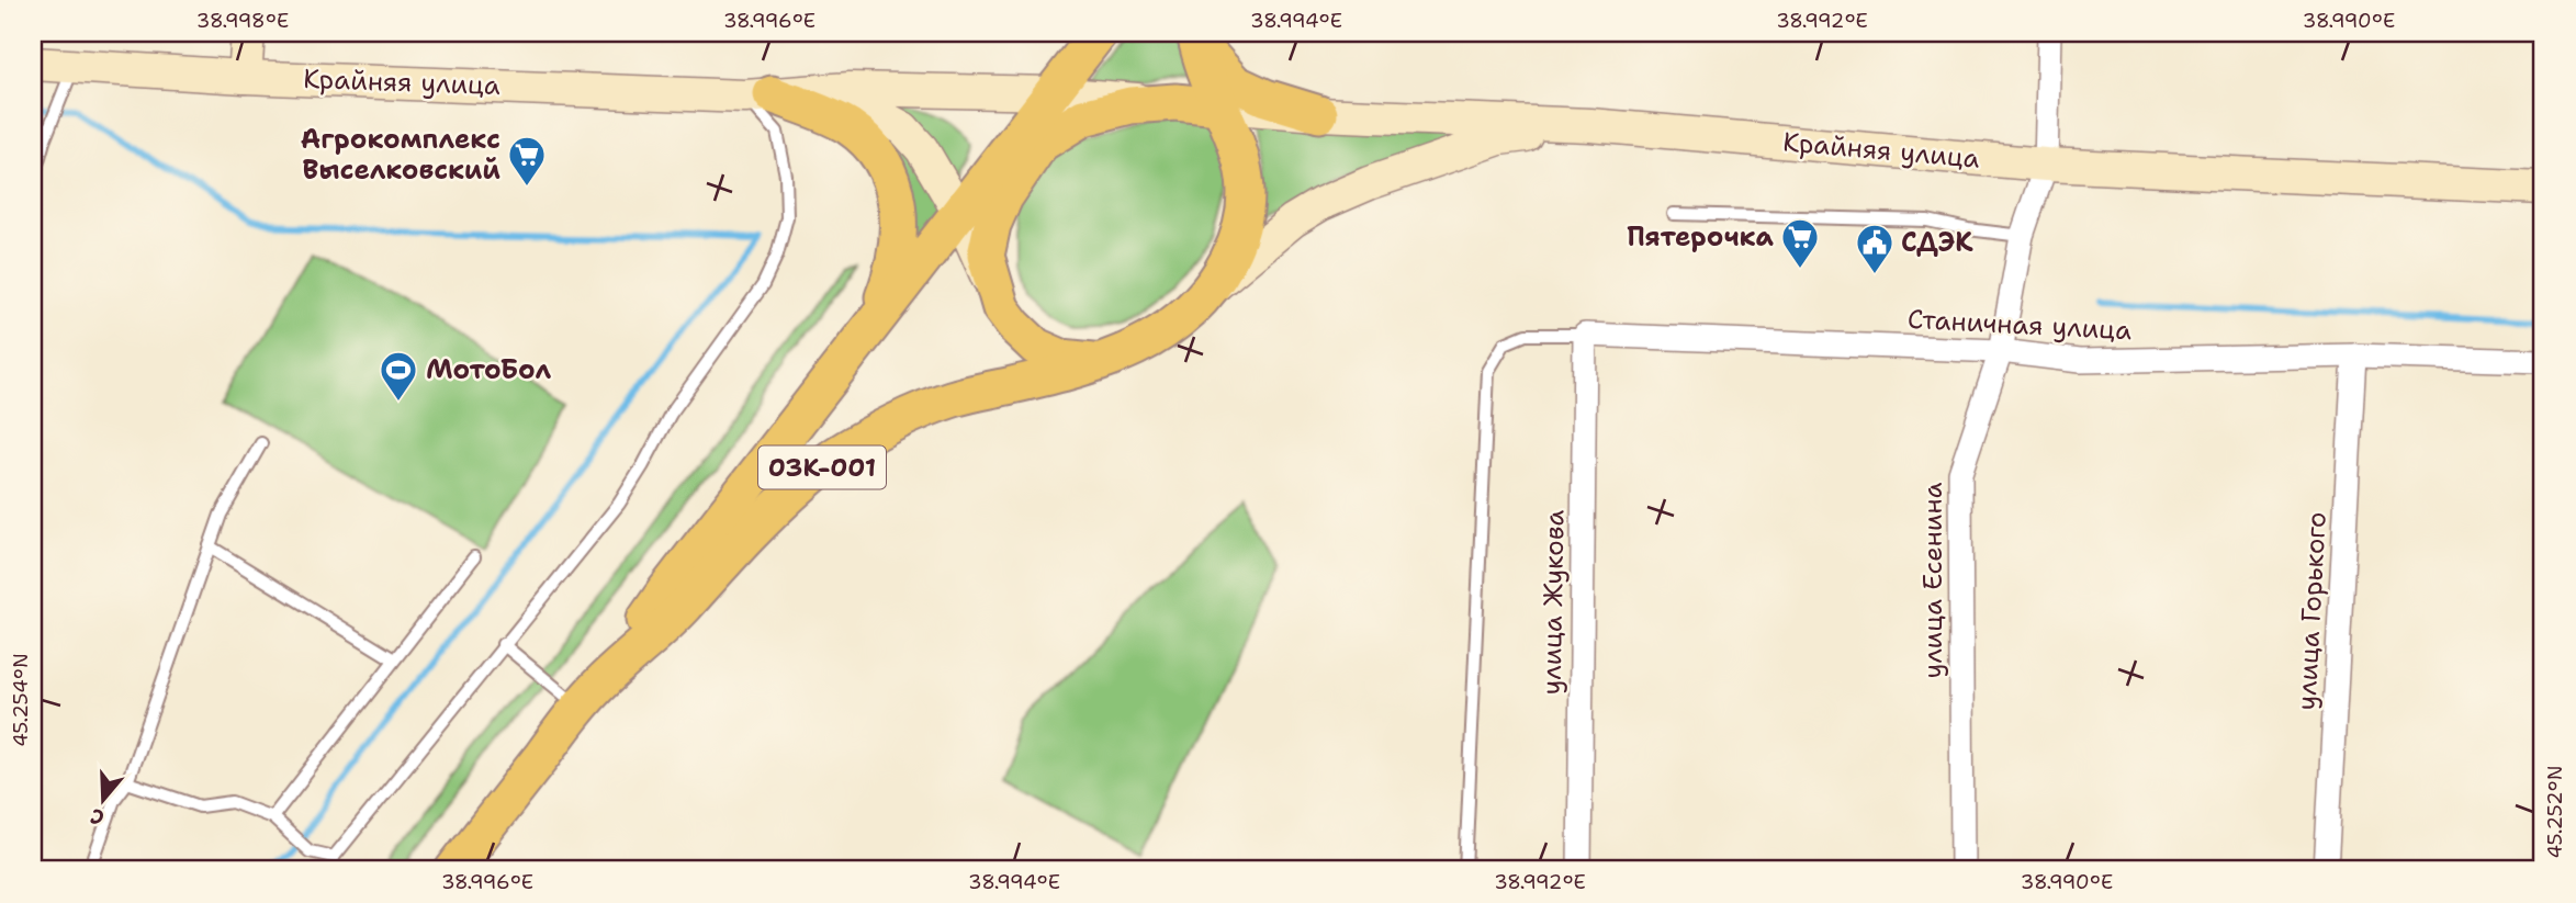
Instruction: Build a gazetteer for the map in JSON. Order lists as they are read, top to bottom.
{
  "streets": {
    "main road": ["Крайняя улица", "03К-001"],
    "street": [
      "Станичная улица",
      "улица Есенина",
      "улица Жукова",
      "улица Горького"
    ]
  },
  "crossings": [
    ["Крайняя улица", "03К-001"],
    ["Крайняя улица", "улица Есенина"],
    ["Станичная улица", "улица Есенина"],
    ["Станичная улица", "улица Жукова"],
    ["Станичная улица", "улица Горького"]
  ],
  "places": {
    "supermarket": ["Агрокомплекс Выселковский", "Пятерочка"],
    "public building": ["СДЭК"],
    "sports": ["МотоБол"]
  },
  "north": "bottom",
  "coordinates": [
    "38.998°E",
    "38.996°E",
    "38.994°E",
    "38.992°E",
    "38.990°E",
    "45.254°N",
    "45.252°N"
  ]
}
